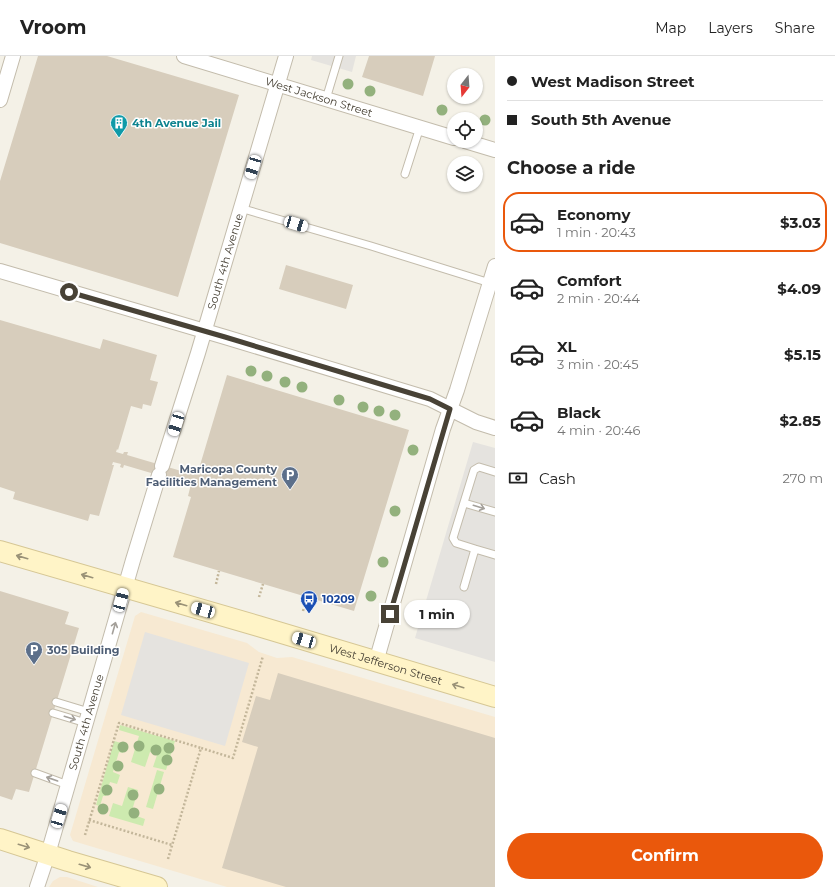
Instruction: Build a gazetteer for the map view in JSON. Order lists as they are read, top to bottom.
{
  "streets": {
    "main road": ["West Jefferson Street"],
    "street": ["West Jackson Street", "South 4th Avenue"]
  },
  "crossings": [
    ["West Jackson Street", "South 4th Avenue"],
    ["South 4th Avenue", "West Jefferson Street"]
  ],
  "one_way": ["West Jefferson Street"],
  "places": {
    "building": ["4th Avenue Jail"],
    "parking": ["Maricopa County Facilities Management", "305 Building"],
    "bus stop": ["10209"]
  },
  "north": "bottom",
  "page": {
    "header": "Vroom",
    "nav": ["Map", "Layers", "Share"],
    "banner": ["West Madison Street", "South 5th Avenue"],
    "heading": "Choose a ride",
    "list": [
      {
        "name": "Economy",
        "note": "1 min · 20:43",
        "value": "$3.03"
      },
      {
        "name": "Comfort",
        "note": "2 min · 20:44",
        "value": "$4.09"
      },
      {
        "name": "XL",
        "note": "3 min · 20:45",
        "value": "$5.15"
      },
      {
        "name": "Black",
        "note": "4 min · 20:46",
        "value": "$2.85"
      }
    ],
    "pay": ["Cash", "270 m"],
    "bubble": "1 min",
    "buttons": "Confirm"
  }
}
